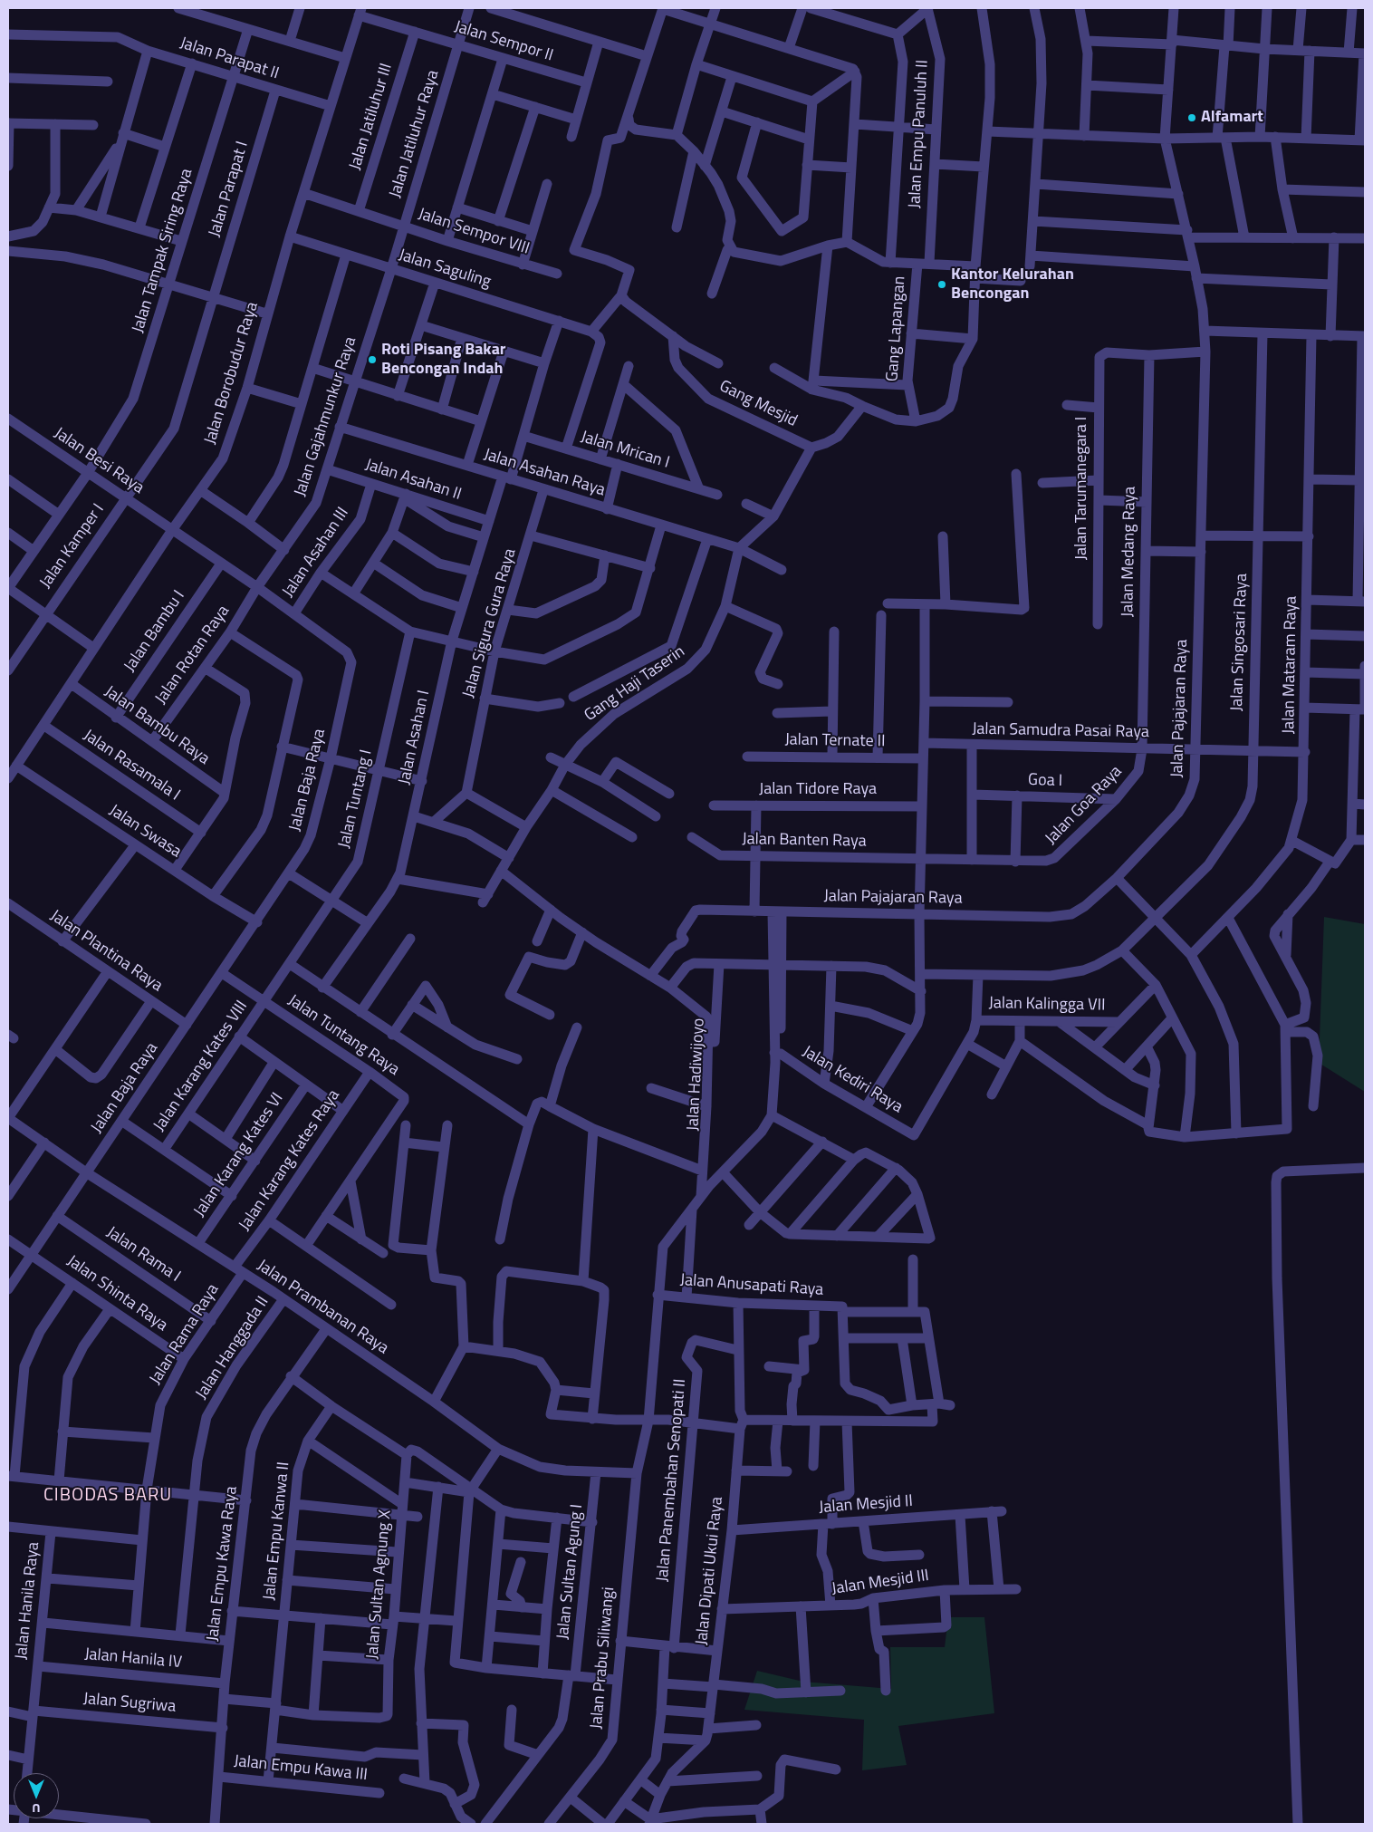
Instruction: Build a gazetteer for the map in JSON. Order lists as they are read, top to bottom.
{
  "streets": {
    "street": [
      "Jalan Sempor II",
      "Jalan Parapat II",
      "Jalan Jatiluhur III",
      "Jalan Jatiluhur Raya",
      "Jalan Empu Panuluh II",
      "Jalan Parapat I",
      "Jalan Sempor VIII",
      "Jalan Tampak Siring Raya",
      "Jalan Saguling",
      "Gang Lapangan",
      "Jalan Borobudur Raya",
      "Gang Mesjid",
      "Jalan Gajahmunkur Raya",
      "Jalan Mrican I",
      "Jalan Besi Raya",
      "Jalan Asahan Raya",
      "Jalan Asahan II",
      "Jalan Tarumanegara I",
      "Jalan Kamper I",
      "Jalan Medang Raya",
      "Jalan Asahan III",
      "Jalan Sigura Gura Raya",
      "Jalan Bambu I",
      "Jalan Singosari Raya",
      "Jalan Rotan Raya",
      "Jalan Mataram Raya",
      "Gang Haji Taserin",
      "Jalan Pajajaran Raya",
      "Jalan Bambu Raya",
      "Jalan Samudra Pasai Raya",
      "Jalan Asahan I",
      "Jalan Ternate II",
      "Jalan Rasamala I",
      "Jalan Baja Raya",
      "Goa I",
      "Jalan Tidore Raya",
      "Jalan Tuntang I",
      "Jalan Goa Raya",
      "Jalan Swasa",
      "Jalan Banten Raya",
      "Jalan Plantina Raya",
      "Jalan Kalingga VII",
      "Jalan Tuntang Raya",
      "Jalan Karang Kates VIII",
      "Jalan Hadiwijoyo",
      "Jalan Kediri Raya",
      "Jalan Karang Kates VI",
      "Jalan Karang Kates Raya",
      "Jalan Rama I",
      "Jalan Anusapati Raya",
      "Jalan Shinta Raya",
      "Jalan Prambanan Raya",
      "Jalan Rama Raya",
      "Jalan Hanggada II",
      "Jalan Panembahan Senopati II",
      "Jalan Mesjid II",
      "Jalan Empu Kanwa II",
      "Jalan Empu Kawa Raya",
      "Jalan Dipati Ukui Raya",
      "Jalan Sultan Agung I",
      "Jalan Mesjid III",
      "Jalan Sultan Agnung X",
      "Jalan Hanila Raya",
      "Jalan Prabu Siliwangi",
      "Jalan Hanila IV",
      "Jalan Sugriwa",
      "Jalan Empu Kawa III"
    ]
  },
  "crossings": [
    ["Jalan Sempor II", "Jalan Jatiluhur III"],
    ["Jalan Sempor II", "Jalan Jatiluhur Raya"],
    ["Jalan Sempor II", "Jalan Borobudur Raya"],
    ["Jalan Parapat II", "Jalan Parapat I"],
    ["Jalan Parapat II", "Jalan Tampak Siring Raya"],
    ["Jalan Parapat II", "Jalan Borobudur Raya"],
    ["Jalan Jatiluhur III", "Jalan Sempor VIII"],
    ["Jalan Jatiluhur Raya", "Jalan Sempor VIII"],
    ["Jalan Jatiluhur Raya", "Jalan Saguling"],
    ["Jalan Jatiluhur Raya", "Jalan Gajahmunkur Raya"],
    ["Jalan Parapat I", "Jalan Besi Raya"],
    ["Jalan Parapat I", "Jalan Kamper I"],
    ["Jalan Sempor VIII", "Jalan Borobudur Raya"],
    ["Jalan Tampak Siring Raya", "Jalan Besi Raya"],
    ["Jalan Saguling", "Jalan Borobudur Raya"],
    ["Jalan Saguling", "Jalan Gajahmunkur Raya"],
    ["Jalan Saguling", "Jalan Asahan I"],
    ["Jalan Borobudur Raya", "Jalan Besi Raya"],
    ["Jalan Borobudur Raya", "Jalan Bambu Raya"],
    ["Jalan Borobudur Raya", "Jalan Rasamala I"],
    ["Jalan Borobudur Raya", "Jalan Baja Raya"],
    ["Jalan Borobudur Raya", "Jalan Swasa"],
    ["Jalan Gajahmunkur Raya", "Jalan Asahan Raya"],
    ["Jalan Gajahmunkur Raya", "Jalan Asahan II"],
    ["Jalan Gajahmunkur Raya", "Jalan Rotan Raya"],
    ["Jalan Gajahmunkur Raya", "Jalan Baja Raya"],
    ["Jalan Mrican I", "Jalan Asahan I"],
    ["Jalan Besi Raya", "Jalan Kamper I"],
    ["Jalan Besi Raya", "Jalan Baja Raya"],
    ["Jalan Asahan Raya", "Jalan Sigura Gura Raya"],
    ["Jalan Asahan Raya", "Gang Haji Taserin"],
    ["Jalan Asahan Raya", "Jalan Asahan I"],
    ["Jalan Asahan II", "Jalan Asahan III"],
    ["Jalan Asahan II", "Jalan Asahan I"],
    ["Jalan Tarumanegara I", "Jalan Medang Raya"],
    ["Jalan Medang Raya", "Jalan Samudra Pasai Raya"],
    ["Jalan Medang Raya", "Jalan Goa Raya"],
    ["Jalan Asahan III", "Jalan Baja Raya"],
    ["Jalan Bambu I", "Jalan Bambu Raya"],
    ["Jalan Bambu I", "Jalan Baja Raya"],
    ["Jalan Singosari Raya", "Jalan Samudra Pasai Raya"],
    ["Jalan Rotan Raya", "Jalan Bambu Raya"],
    ["Jalan Rotan Raya", "Jalan Baja Raya"],
    ["Jalan Mataram Raya", "Jalan Samudra Pasai Raya"],
    ["Gang Haji Taserin", "Jalan Asahan I"],
    ["Jalan Pajajaran Raya", "Jalan Samudra Pasai Raya"],
    ["Jalan Samudra Pasai Raya", "Jalan Goa Raya"],
    ["Jalan Baja Raya", "Jalan Swasa"],
    ["Jalan Baja Raya", "Jalan Plantina Raya"],
    ["Jalan Baja Raya", "Jalan Tuntang Raya"],
    ["Jalan Baja Raya", "Jalan Rama I"],
    ["Jalan Baja Raya", "Jalan Shinta Raya"],
    ["Jalan Baja Raya", "Jalan Prambanan Raya"],
    ["Goa I", "Jalan Goa Raya"],
    ["Jalan Tuntang I", "Jalan Tuntang Raya"],
    ["Jalan Tuntang I", "Jalan Karang Kates VIII"],
    ["Jalan Goa Raya", "Jalan Banten Raya"],
    ["Jalan Tuntang Raya", "Jalan Karang Kates VIII"],
    ["Jalan Tuntang Raya", "Jalan Karang Kates Raya"],
    ["Jalan Hadiwijoyo", "Jalan Prabu Siliwangi"],
    ["Jalan Karang Kates VI", "Jalan Prambanan Raya"],
    ["Jalan Karang Kates Raya", "Jalan Prambanan Raya"],
    ["Jalan Karang Kates Raya", "Jalan Rama Raya"],
    ["Jalan Rama I", "Jalan Rama Raya"],
    ["Jalan Anusapati Raya", "Jalan Dipati Ukui Raya"],
    ["Jalan Anusapati Raya", "Jalan Prabu Siliwangi"],
    ["Jalan Shinta Raya", "Jalan Rama Raya"],
    ["Jalan Prambanan Raya", "Jalan Rama Raya"],
    ["Jalan Prambanan Raya", "Jalan Hanggada II"],
    ["Jalan Prambanan Raya", "Jalan Empu Kawa Raya"],
    ["Jalan Prambanan Raya", "Jalan Sultan Agung I"],
    ["Jalan Prambanan Raya", "Jalan Prabu Siliwangi"],
    ["Jalan Panembahan Senopati II", "Jalan Dipati Ukui Raya"],
    ["Jalan Mesjid II", "Jalan Dipati Ukui Raya"],
    ["Jalan Mesjid II", "Jalan Mesjid III"],
    ["Jalan Empu Kanwa II", "Jalan Empu Kawa III"],
    ["Jalan Empu Kawa Raya", "Jalan Hanila IV"],
    ["Jalan Empu Kawa Raya", "Jalan Sugriwa"],
    ["Jalan Empu Kawa Raya", "Jalan Empu Kawa III"],
    ["Jalan Dipati Ukui Raya", "Jalan Mesjid III"],
    ["Jalan Hanila Raya", "Jalan Hanila IV"],
    ["Jalan Hanila Raya", "Jalan Sugriwa"]
  ],
  "districts": ["CIBODAS BARU"],
  "places": ["Alfamart", "Kantor Kelurahan Bencongan", "Roti Pisang Bakar Bencongan Indah"],
  "north": "bottom"
}
